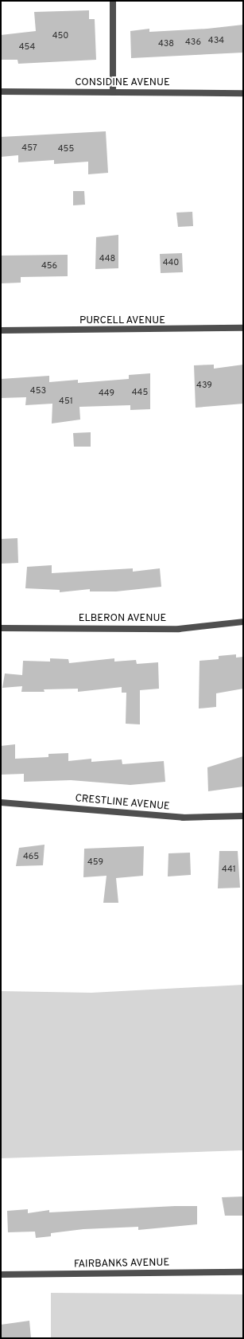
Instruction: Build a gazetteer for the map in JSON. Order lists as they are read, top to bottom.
{
  "streets": {
    "street": [
      "CONSIDINE AVENUE",
      "PURCELL AVENUE",
      "ELBERON AVENUE",
      "CRESTLINE AVENUE",
      "FAIRBANKS AVENUE"
    ]
  },
  "house_numbers": [
    "450",
    "434",
    "436",
    "438",
    "454",
    "457",
    "455",
    "448",
    "440",
    "456",
    "439",
    "453",
    "445",
    "449",
    "451",
    "465",
    "459",
    "441"
  ]
}
